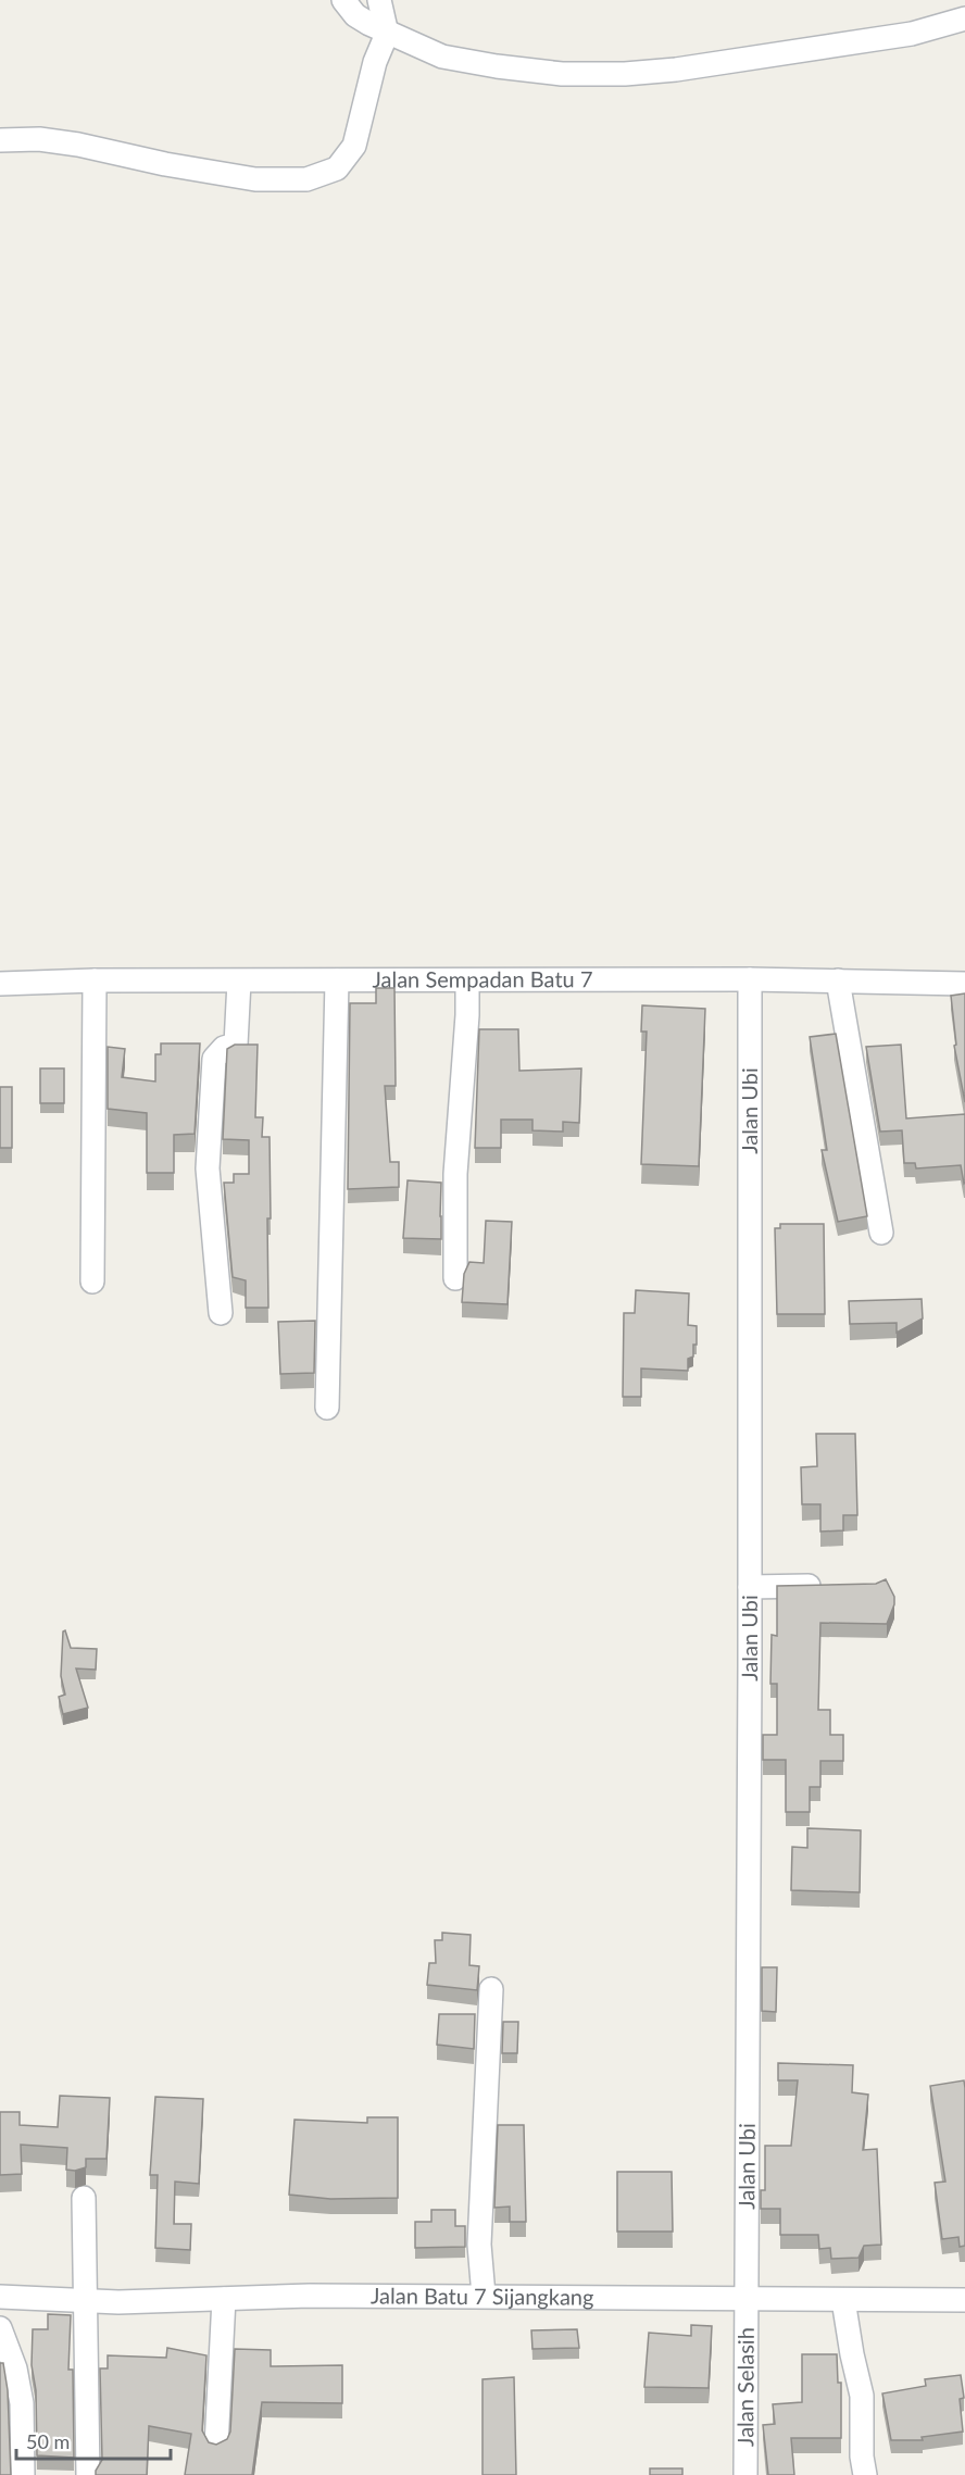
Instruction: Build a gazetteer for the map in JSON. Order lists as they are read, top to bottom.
{
  "streets": {
    "street": [
      "Jalan Sempadan Batu 7",
      "Jalan Ubi",
      "Jalan Batu 7 Sijangkang",
      "Jalan Selasih"
    ]
  },
  "crossings": [
    ["Jalan Sempadan Batu 7", "Jalan Ubi"],
    ["Jalan Ubi", "Jalan Batu 7 Sijangkang"],
    ["Jalan Ubi", "Jalan Selasih"],
    ["Jalan Batu 7 Sijangkang", "Jalan Selasih"]
  ],
  "scale_bar": "50 m"
}
